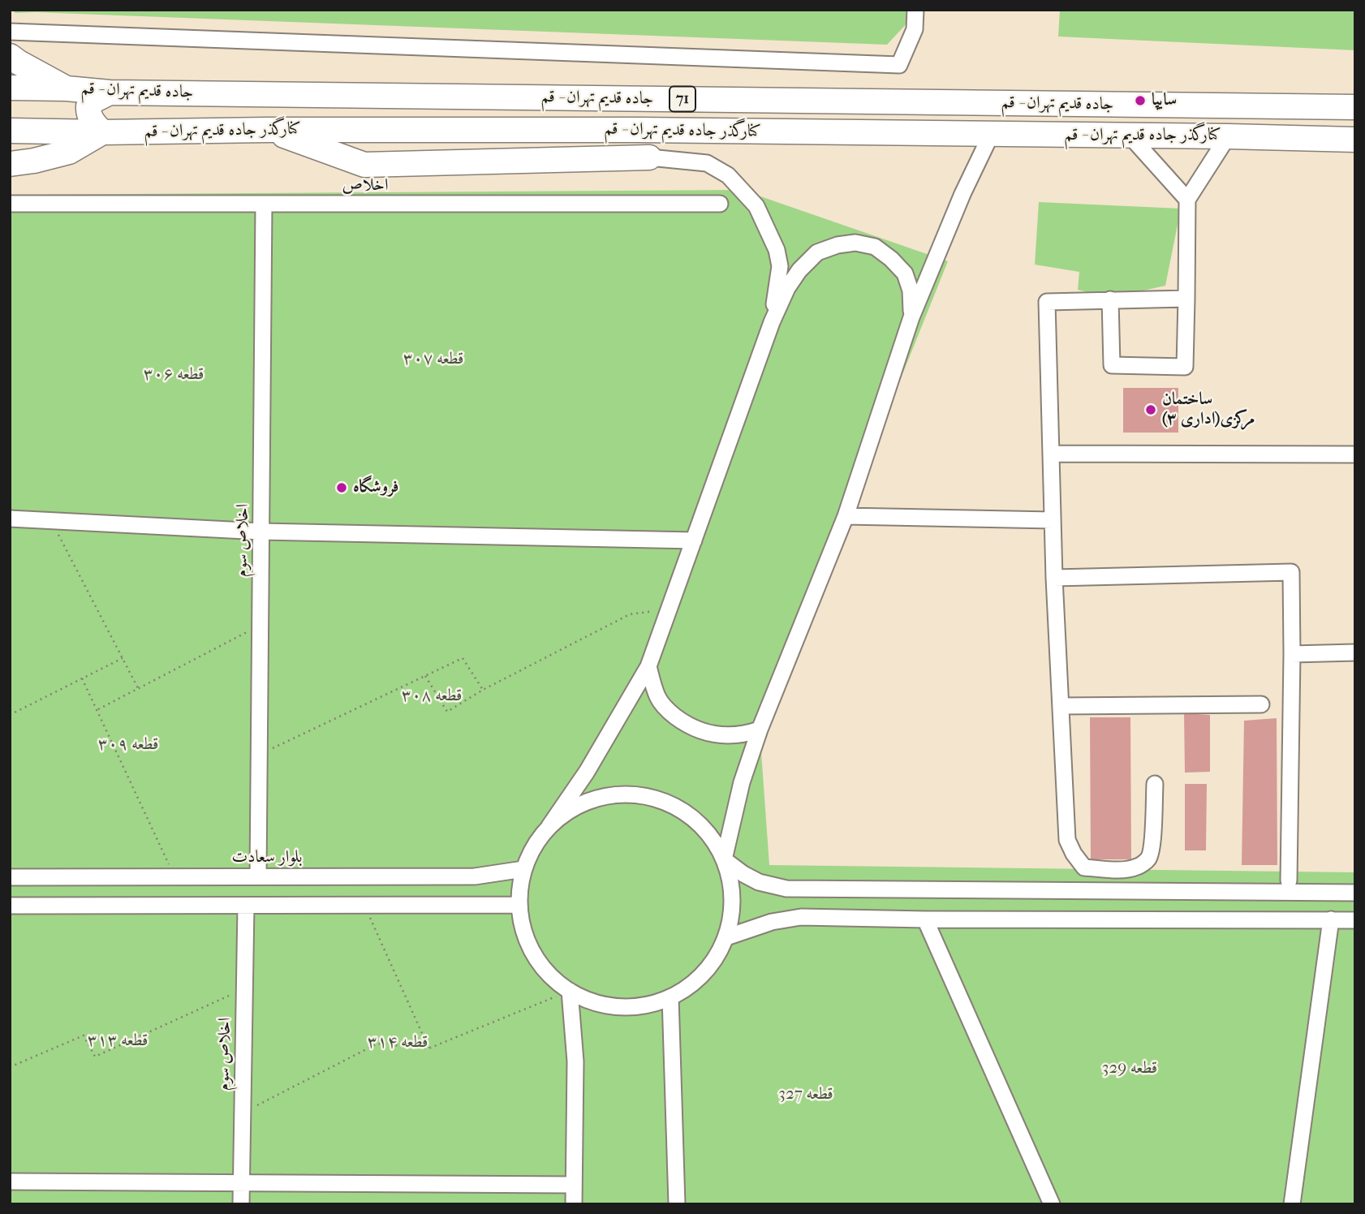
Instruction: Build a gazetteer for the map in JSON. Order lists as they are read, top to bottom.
{
  "streets": {
    "highway": ["جاده قدیم تهران - قم", "71", "کنارگذر جاده قدیم تهران - قم"],
    "street": ["اخلاص", "اخلاص سوم", "بلوار سعادت"]
  },
  "crossings": [
    ["اخلاص", "اخلاص سوم"],
    ["اخلاص سوم", "بلوار سعادت"]
  ],
  "parks": [
    "قطعه ۳۰۷",
    "قطعه ۳۰۶",
    "قطعه ۳۰۸",
    "قطعه ۳۰۹",
    "قطعه ۳۱۳",
    "قطعه ۳۱۴",
    "قطعه 329",
    "قطعه 327"
  ],
  "places": ["سایپا", "ساختمان مرکزی(اداری ۳)", "فروشگاه"]
}
